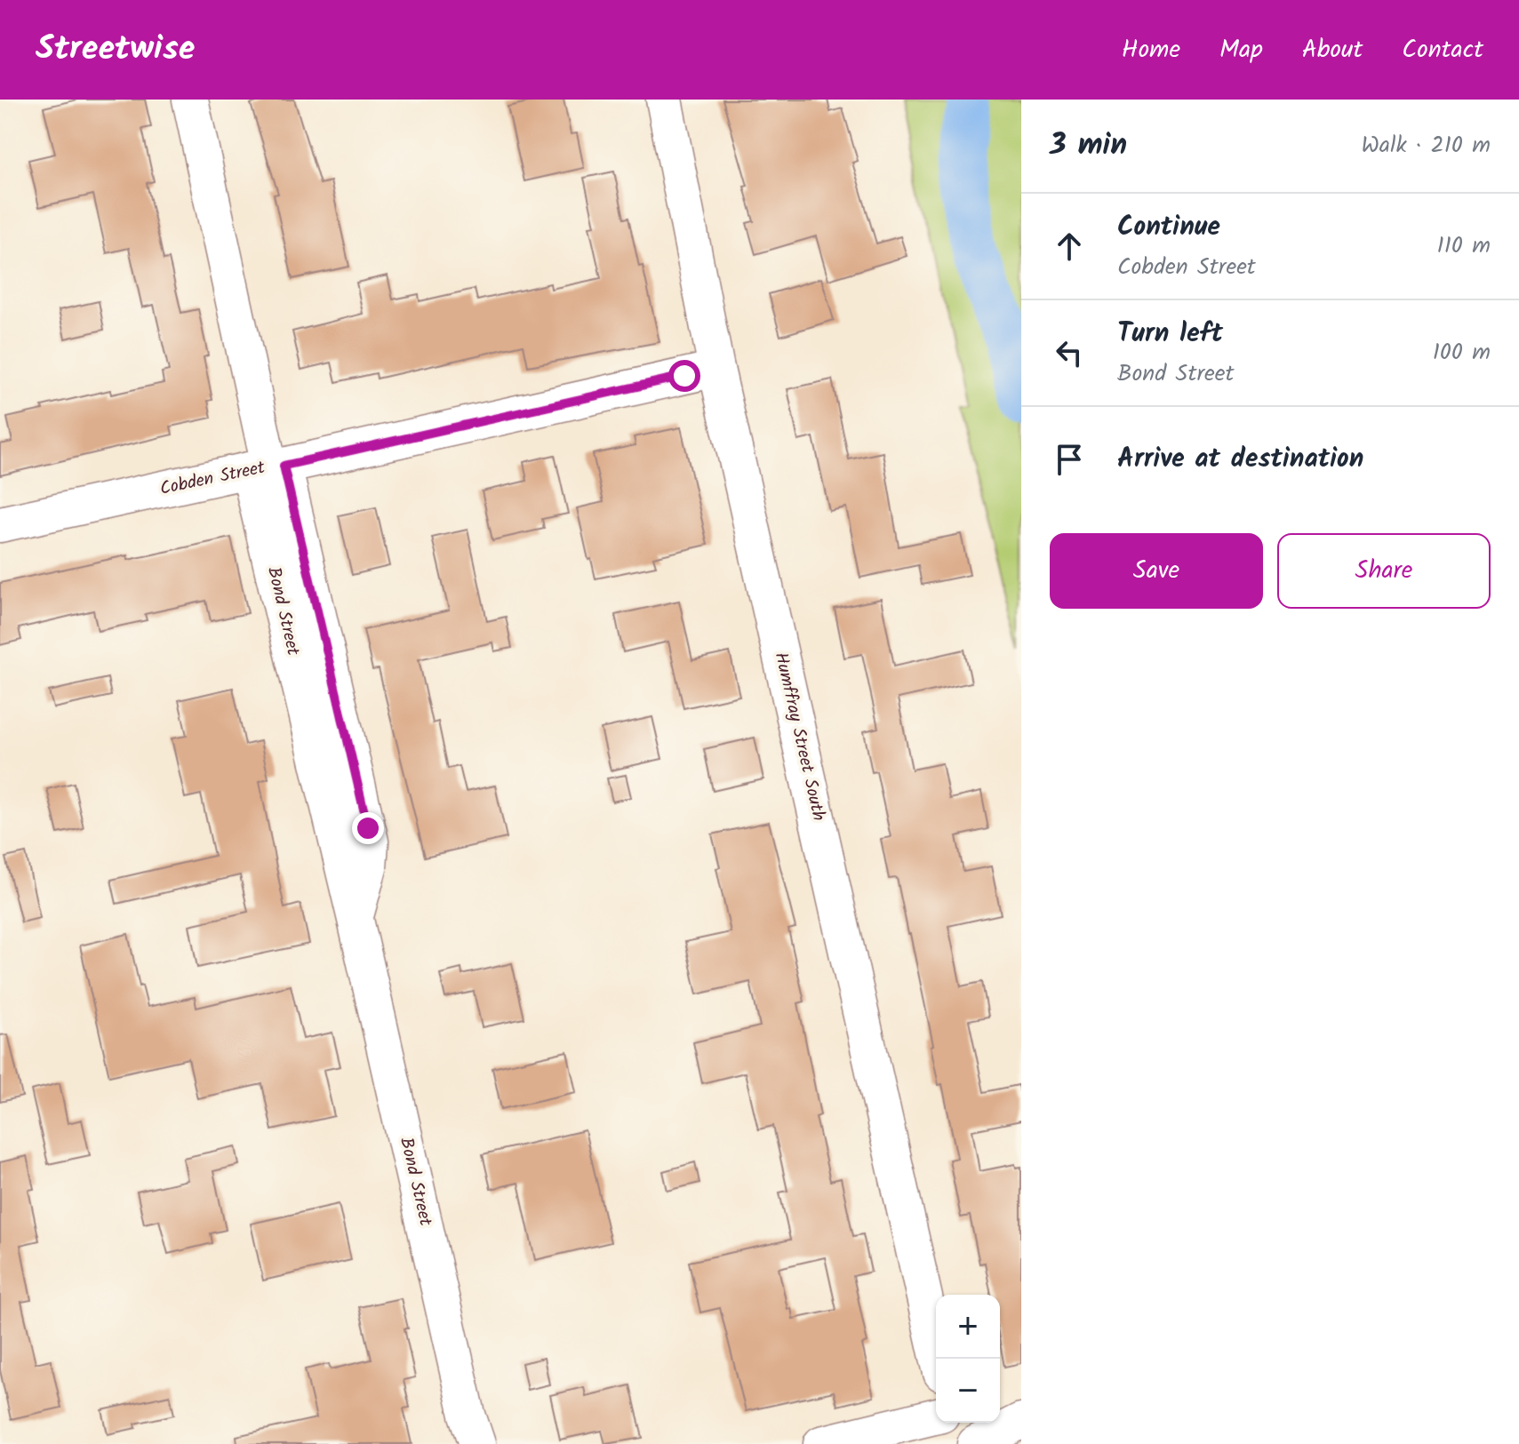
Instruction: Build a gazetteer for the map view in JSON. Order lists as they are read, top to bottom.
{
  "streets": {
    "street": ["Cobden Street", "Bond Street", "Humffray Street South"]
  },
  "crossings": [
    ["Cobden Street", "Bond Street"],
    ["Cobden Street", "Humffray Street South"]
  ],
  "page": {
    "header": "Streetwise",
    "nav": [
      "Home",
      "Map",
      "About",
      "Contact"
    ],
    "heading": ["3 min", "Walk · 210 m"],
    "list": [
      ["Continue", "Cobden Street", "110 m"],
      ["Turn left", "Bond Street", "100 m"],
      "Arrive at destination"
    ],
    "buttons": ["Save", "Share"],
    "map_buttons": ["+", "−"]
  }
}
